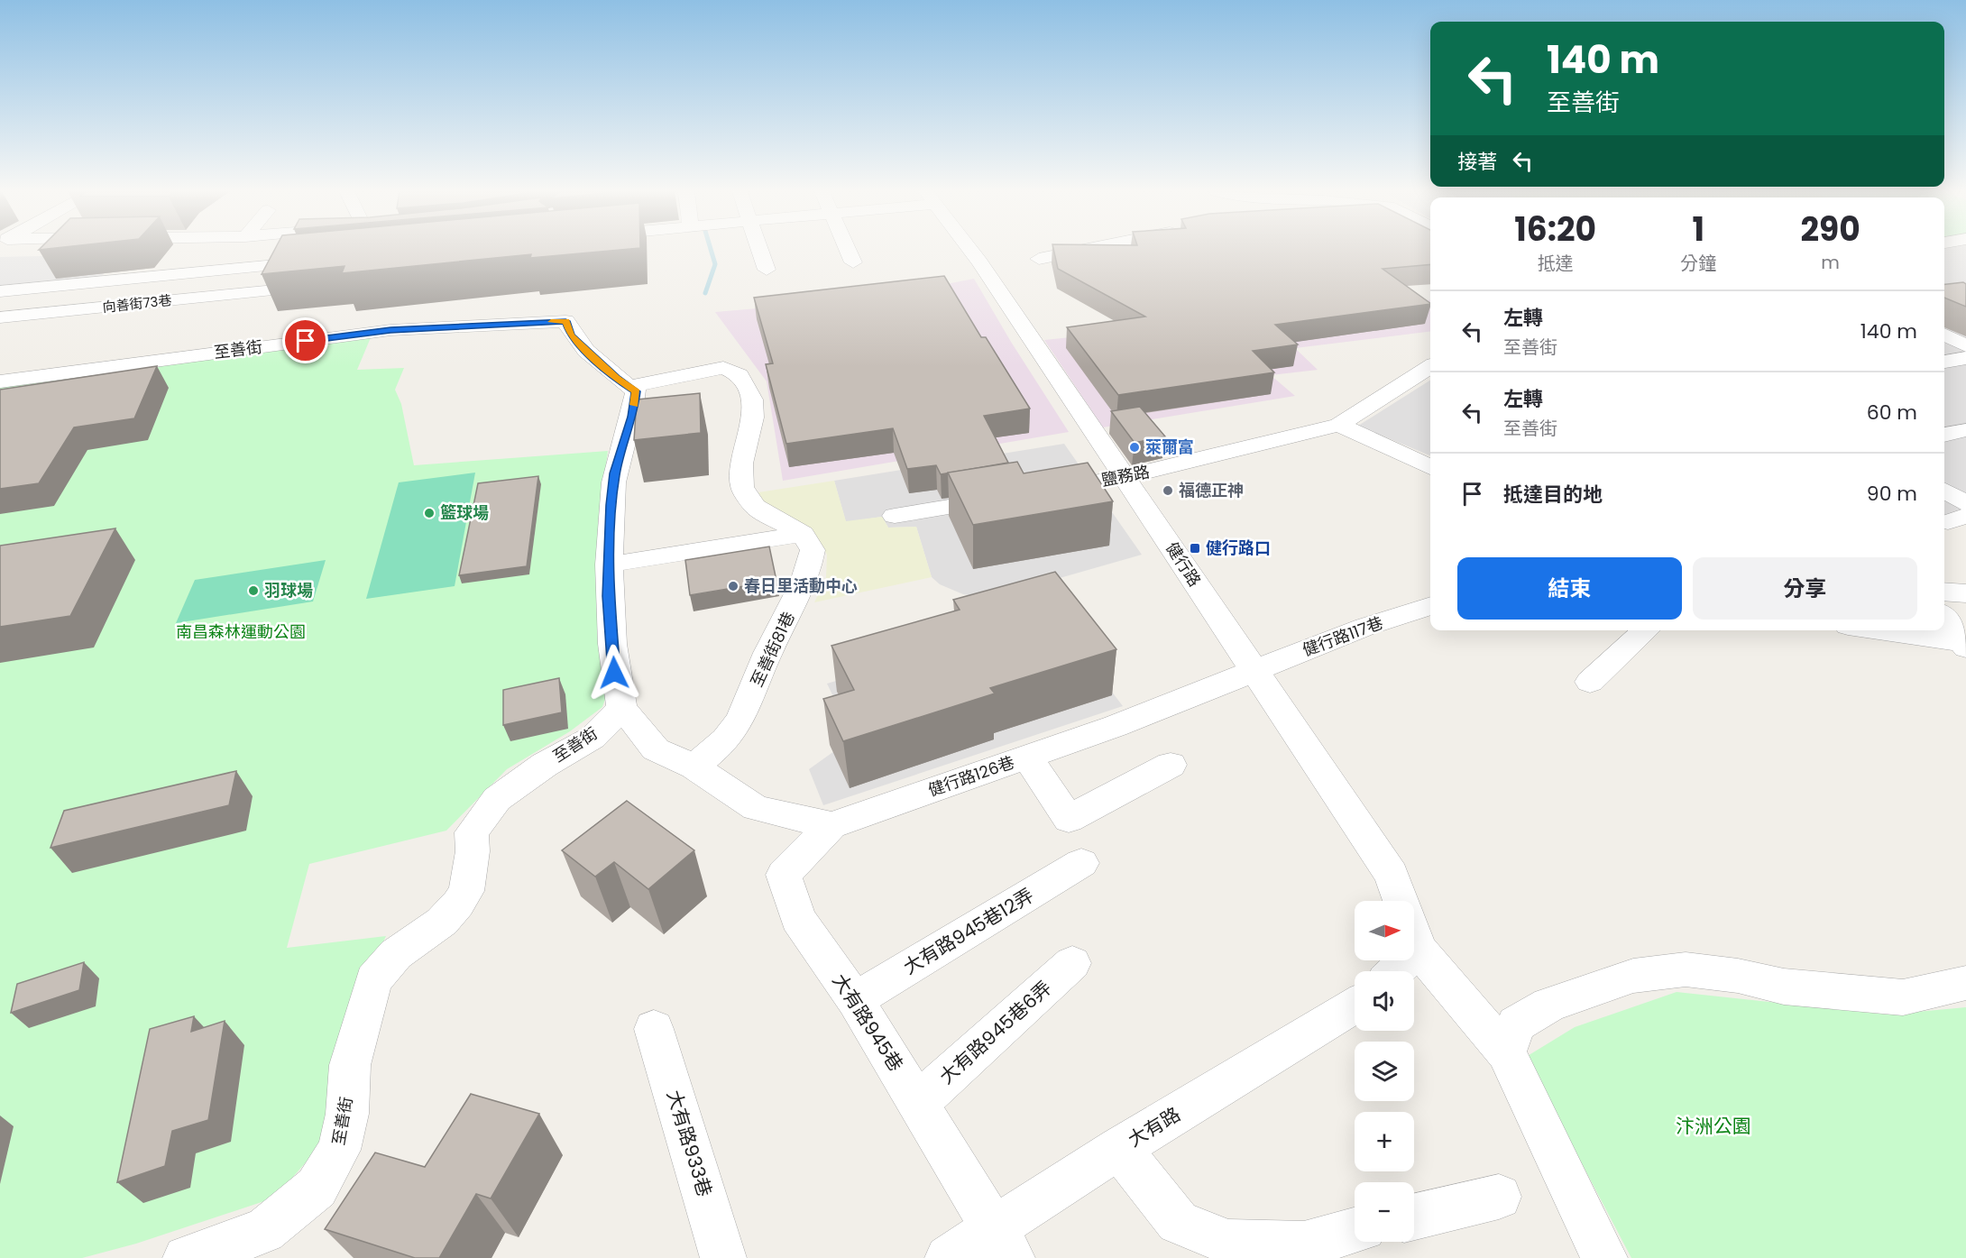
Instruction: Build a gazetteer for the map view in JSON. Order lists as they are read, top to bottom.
{
  "streets": {
    "street": [
      "向善街73巷",
      "至善街",
      "鹽務路",
      "健行路",
      "健行路117巷",
      "至善街81巷",
      "健行路126巷",
      "大有路945巷12弄",
      "大有路945巷",
      "大有路945巷6弄",
      "大有路",
      "大有路933巷"
    ]
  },
  "crossings": [
    ["鹽務路", "健行路"],
    ["健行路", "健行路117巷"],
    ["健行路", "健行路126巷"],
    ["健行路117巷", "健行路126巷"],
    ["健行路126巷", "大有路945巷"],
    ["大有路945巷12弄", "大有路945巷"],
    ["大有路945巷", "大有路945巷6弄"],
    ["大有路945巷", "大有路"]
  ],
  "parks": ["南昌森林運動公園", "汴洲公園"],
  "places": {
    "other": [
      "萊爾富",
      "福德正神",
      "籃球場",
      "春日里活動中心",
      "羽球場"
    ],
    "transit": ["健行路口"]
  },
  "north": "right",
  "page": {
    "turn": ["140 m", "至善街"],
    "then": "接著",
    "eta": [
      "16:20",
      "抵達",
      "1",
      "分鐘",
      "290",
      "m"
    ],
    "list": [
      {
        "name": "左轉",
        "note": "至善街",
        "value": "140 m"
      },
      {
        "name": "左轉",
        "note": "至善街",
        "value": "60 m"
      },
      {
        "name": "抵達目的地",
        "value": "90 m"
      }
    ],
    "buttons": ["結束", "分享"],
    "map_buttons": ["+", "−"]
  }
}
